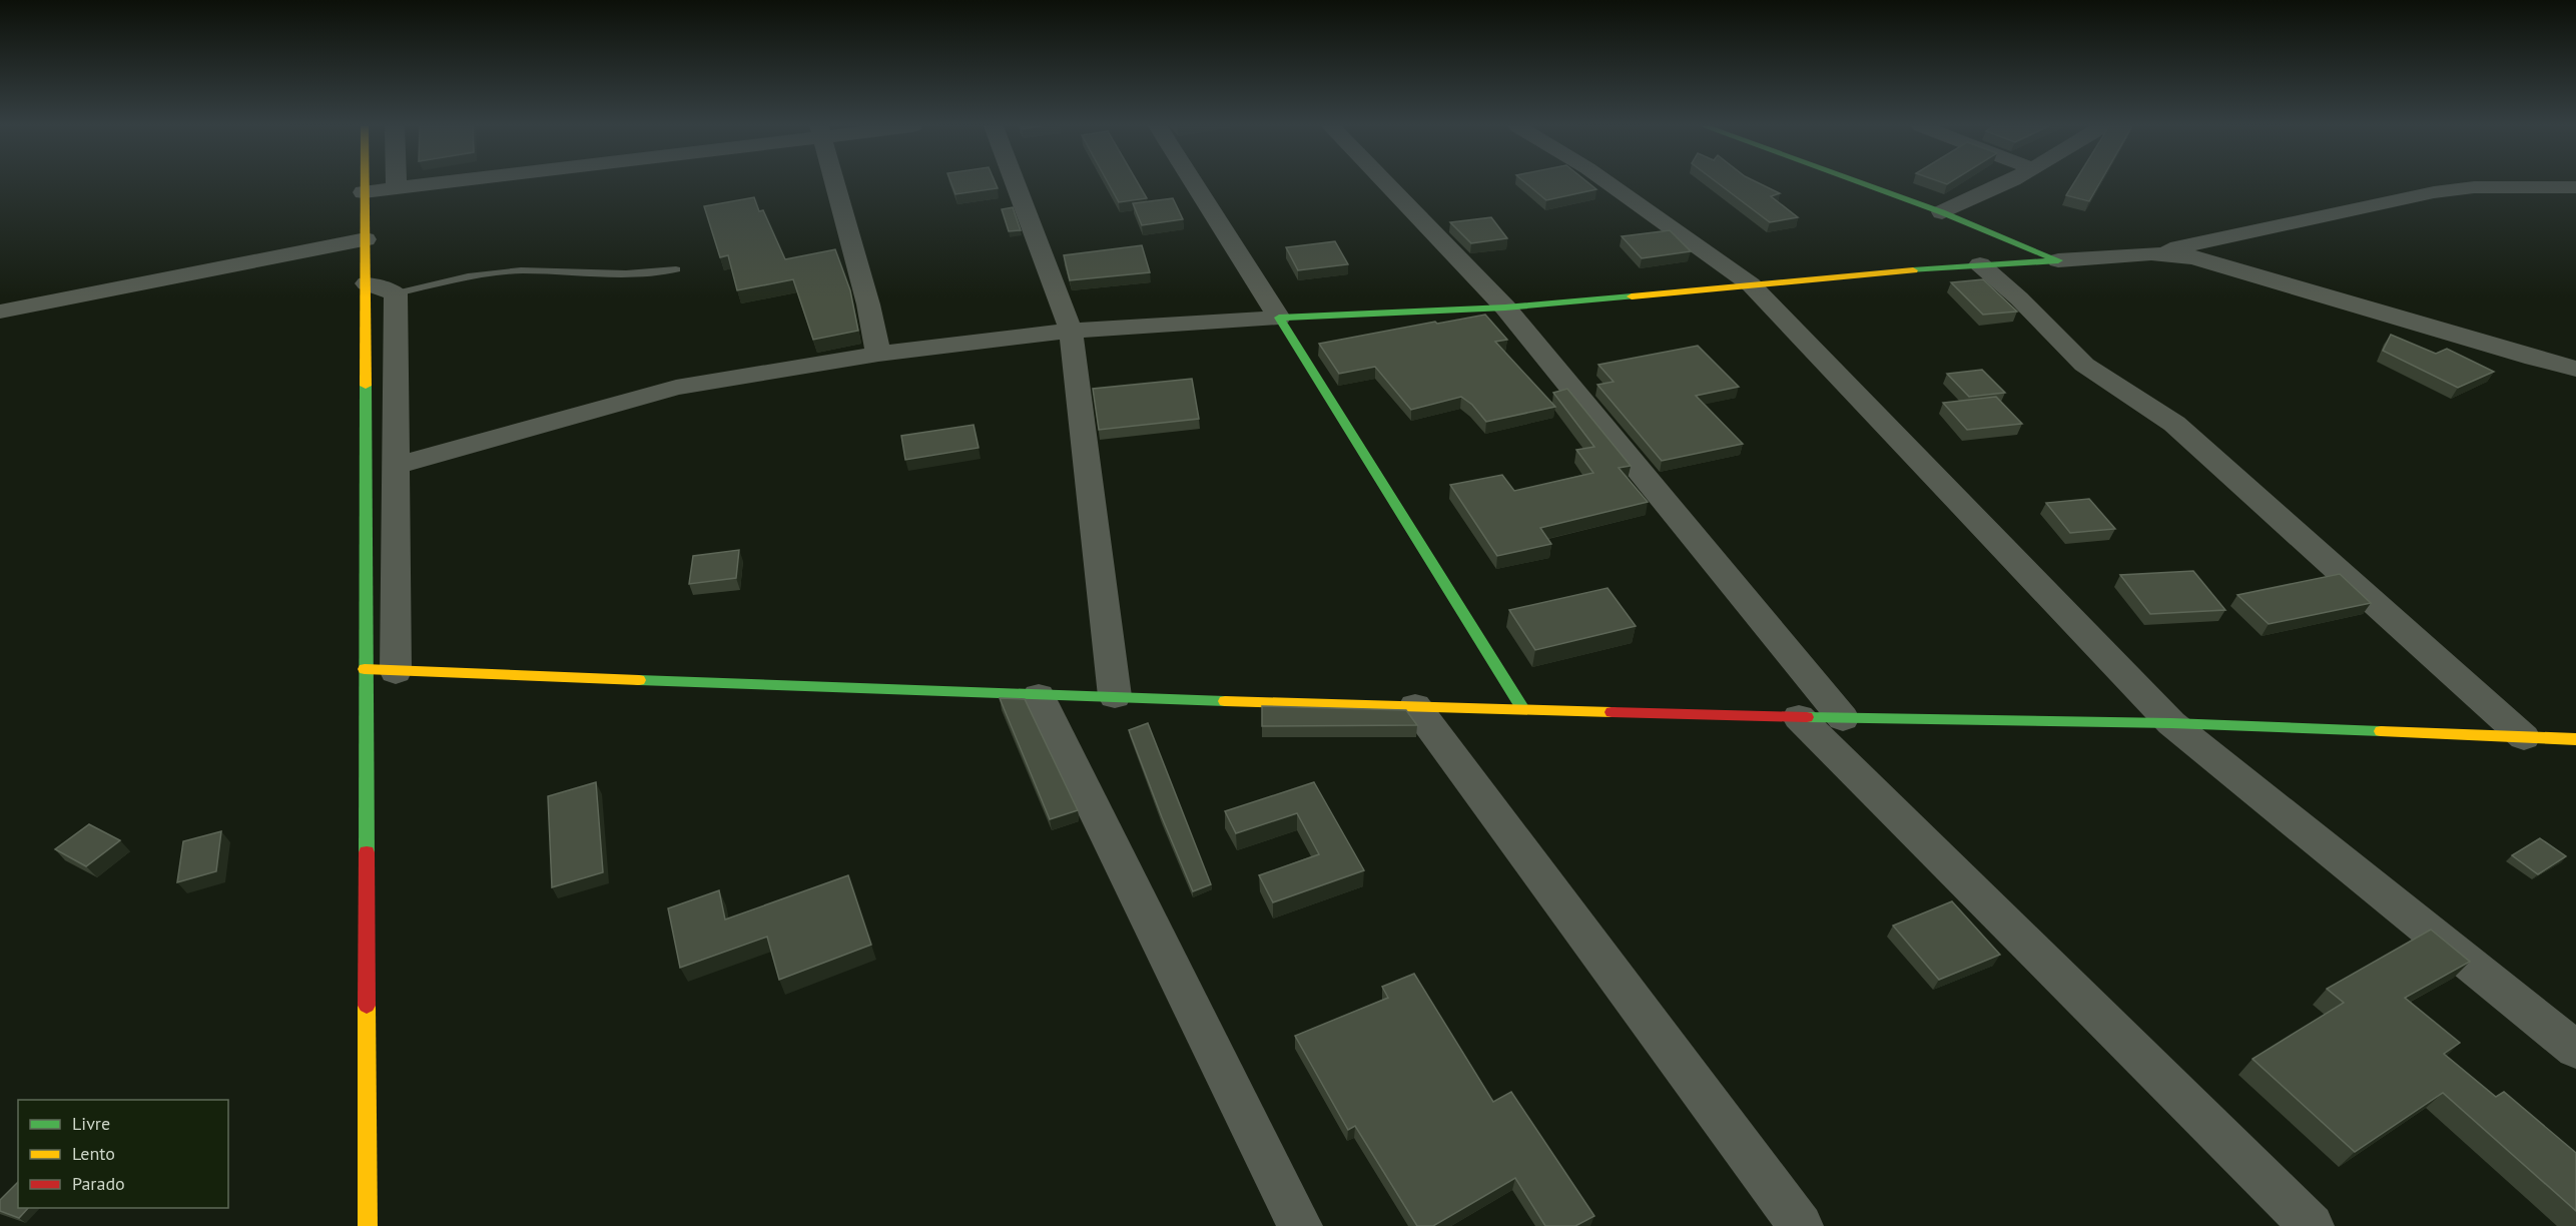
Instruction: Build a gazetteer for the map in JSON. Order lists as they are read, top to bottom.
{
  "legend": ["Livre", "Lento", "Parado"]
}
